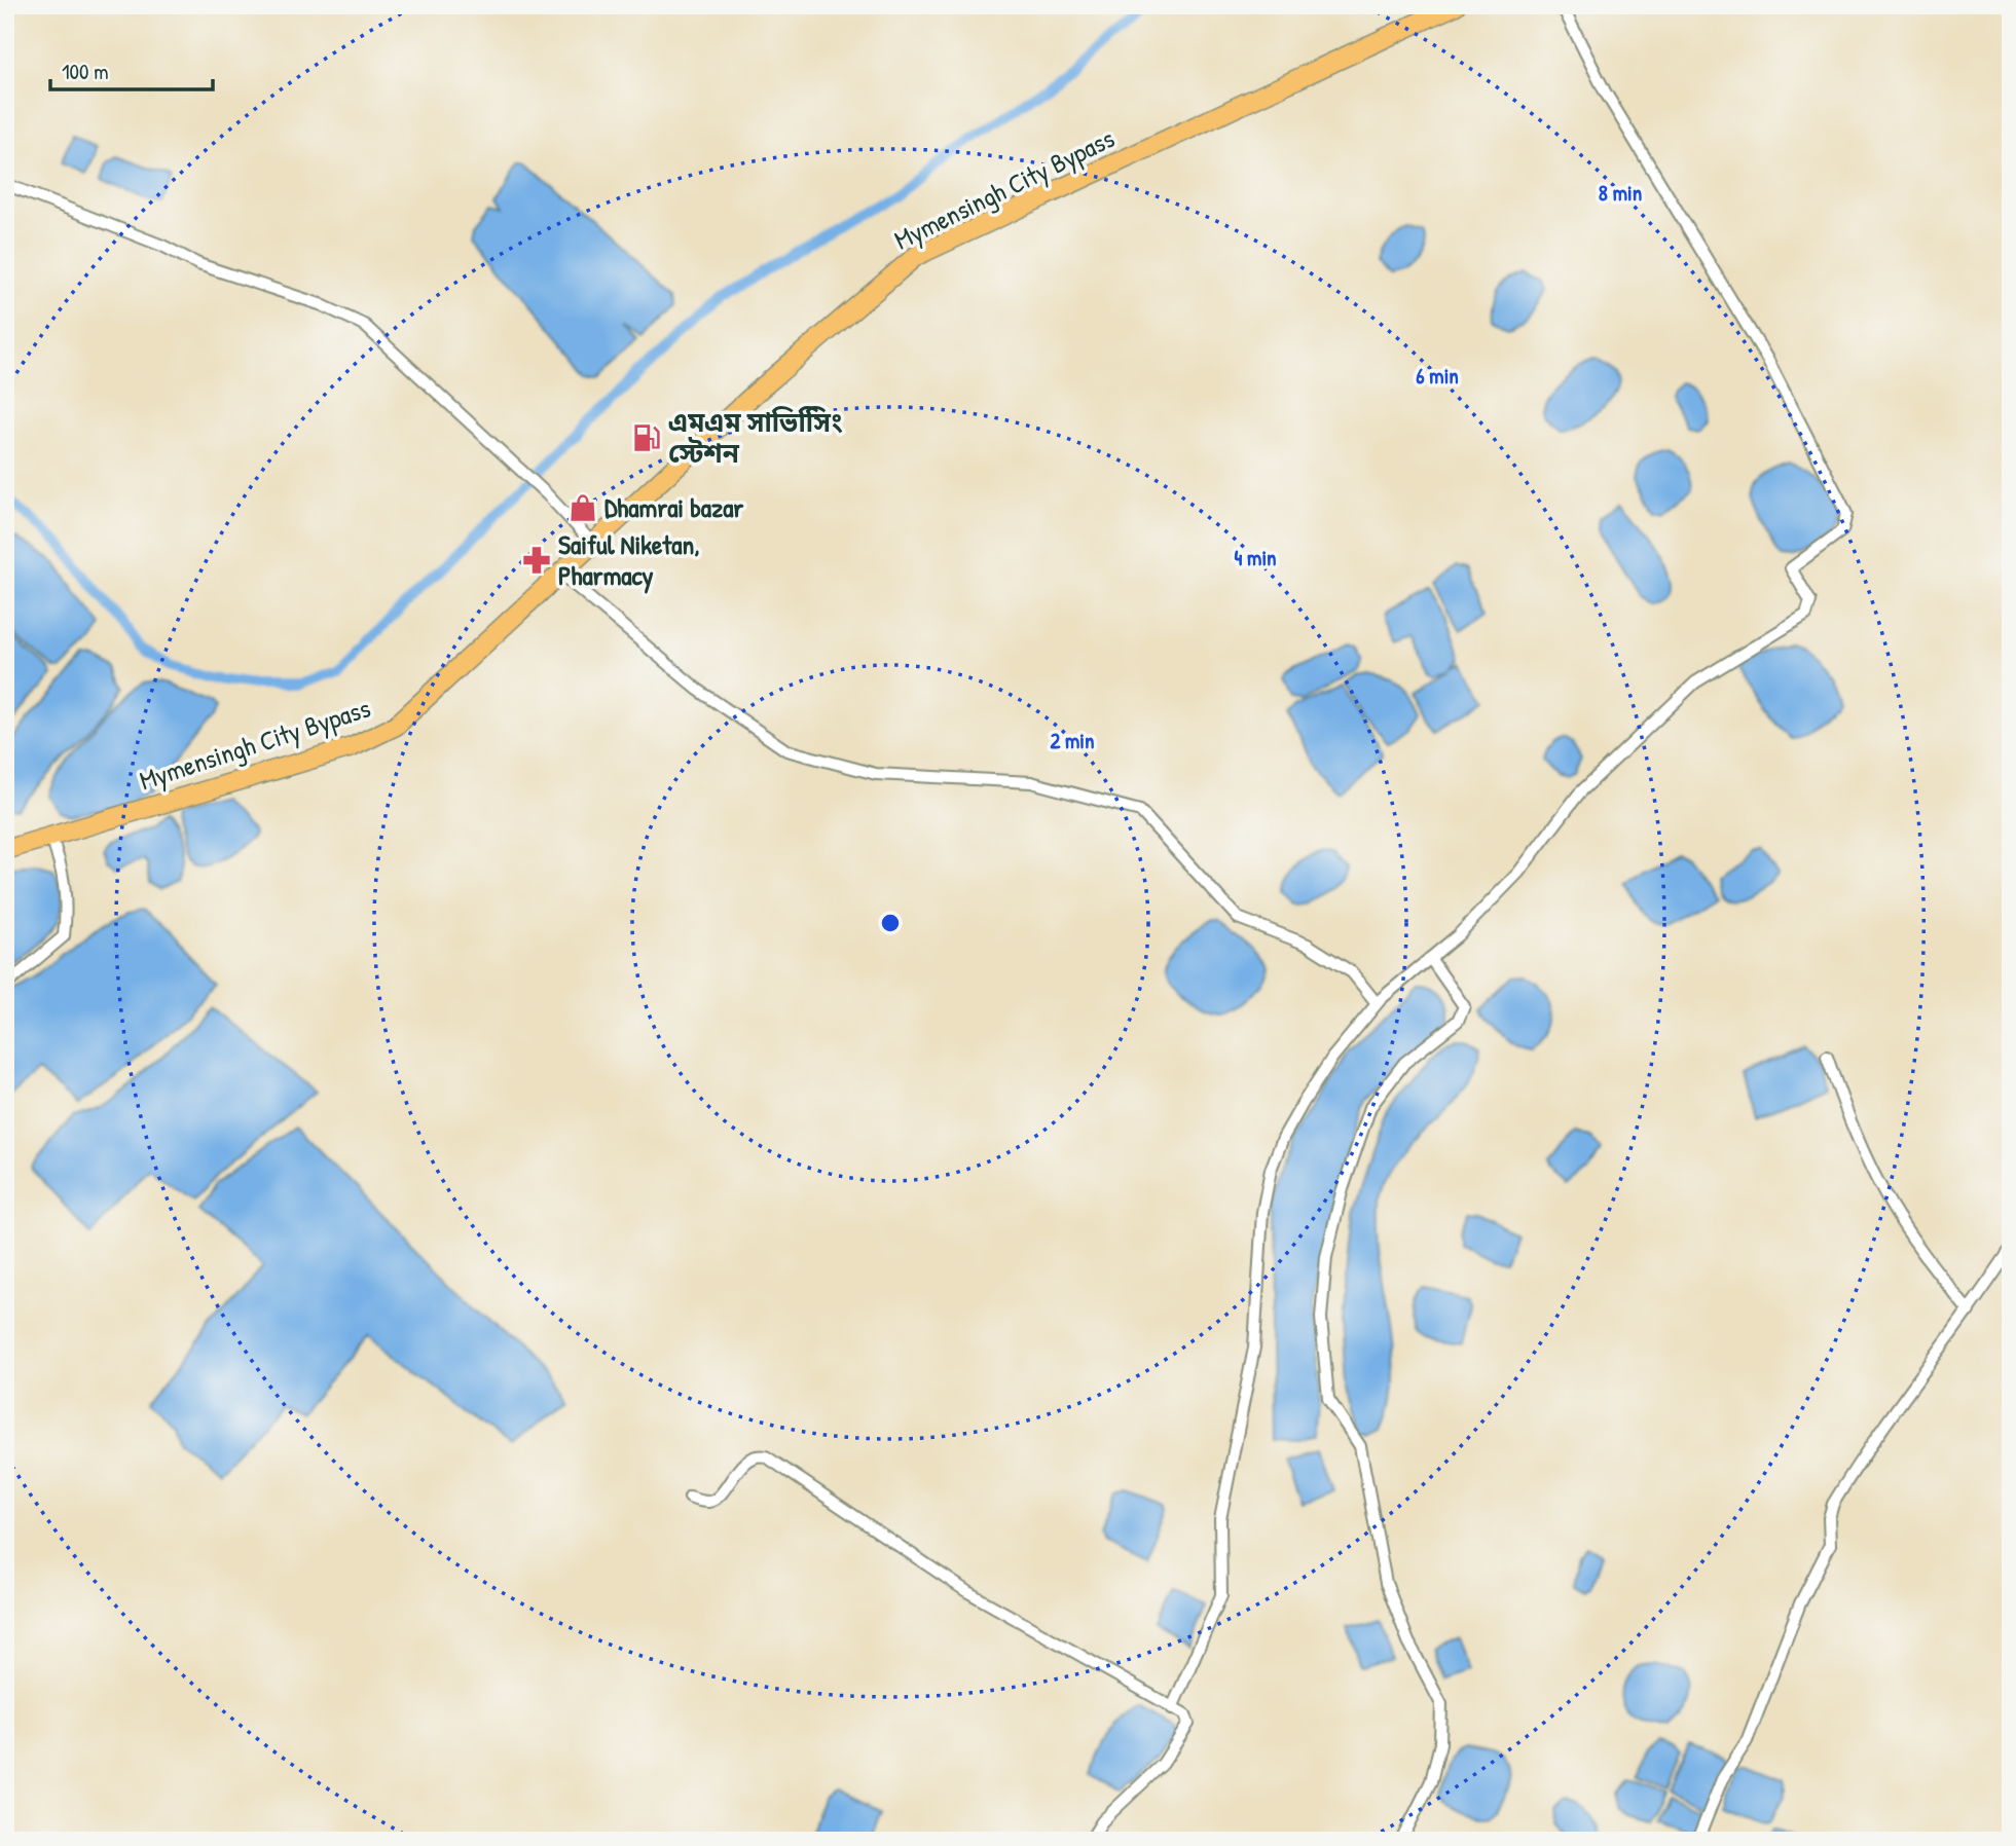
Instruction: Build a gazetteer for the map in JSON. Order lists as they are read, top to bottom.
{
  "streets": {
    "highway": ["Mymensingh City Bypass"]
  },
  "places": {
    "fuel station": ["এমএম সাভ‌িসি‌িং স্ট‌েশন"],
    "shop": ["Dhamrai bazar"],
    "pharmacy": ["Saiful Niketan, Pharmacy"]
  },
  "scale_bar": "100 m",
  "rings": [
    "8 min",
    "6 min",
    "4 min",
    "2 min"
  ]
}
